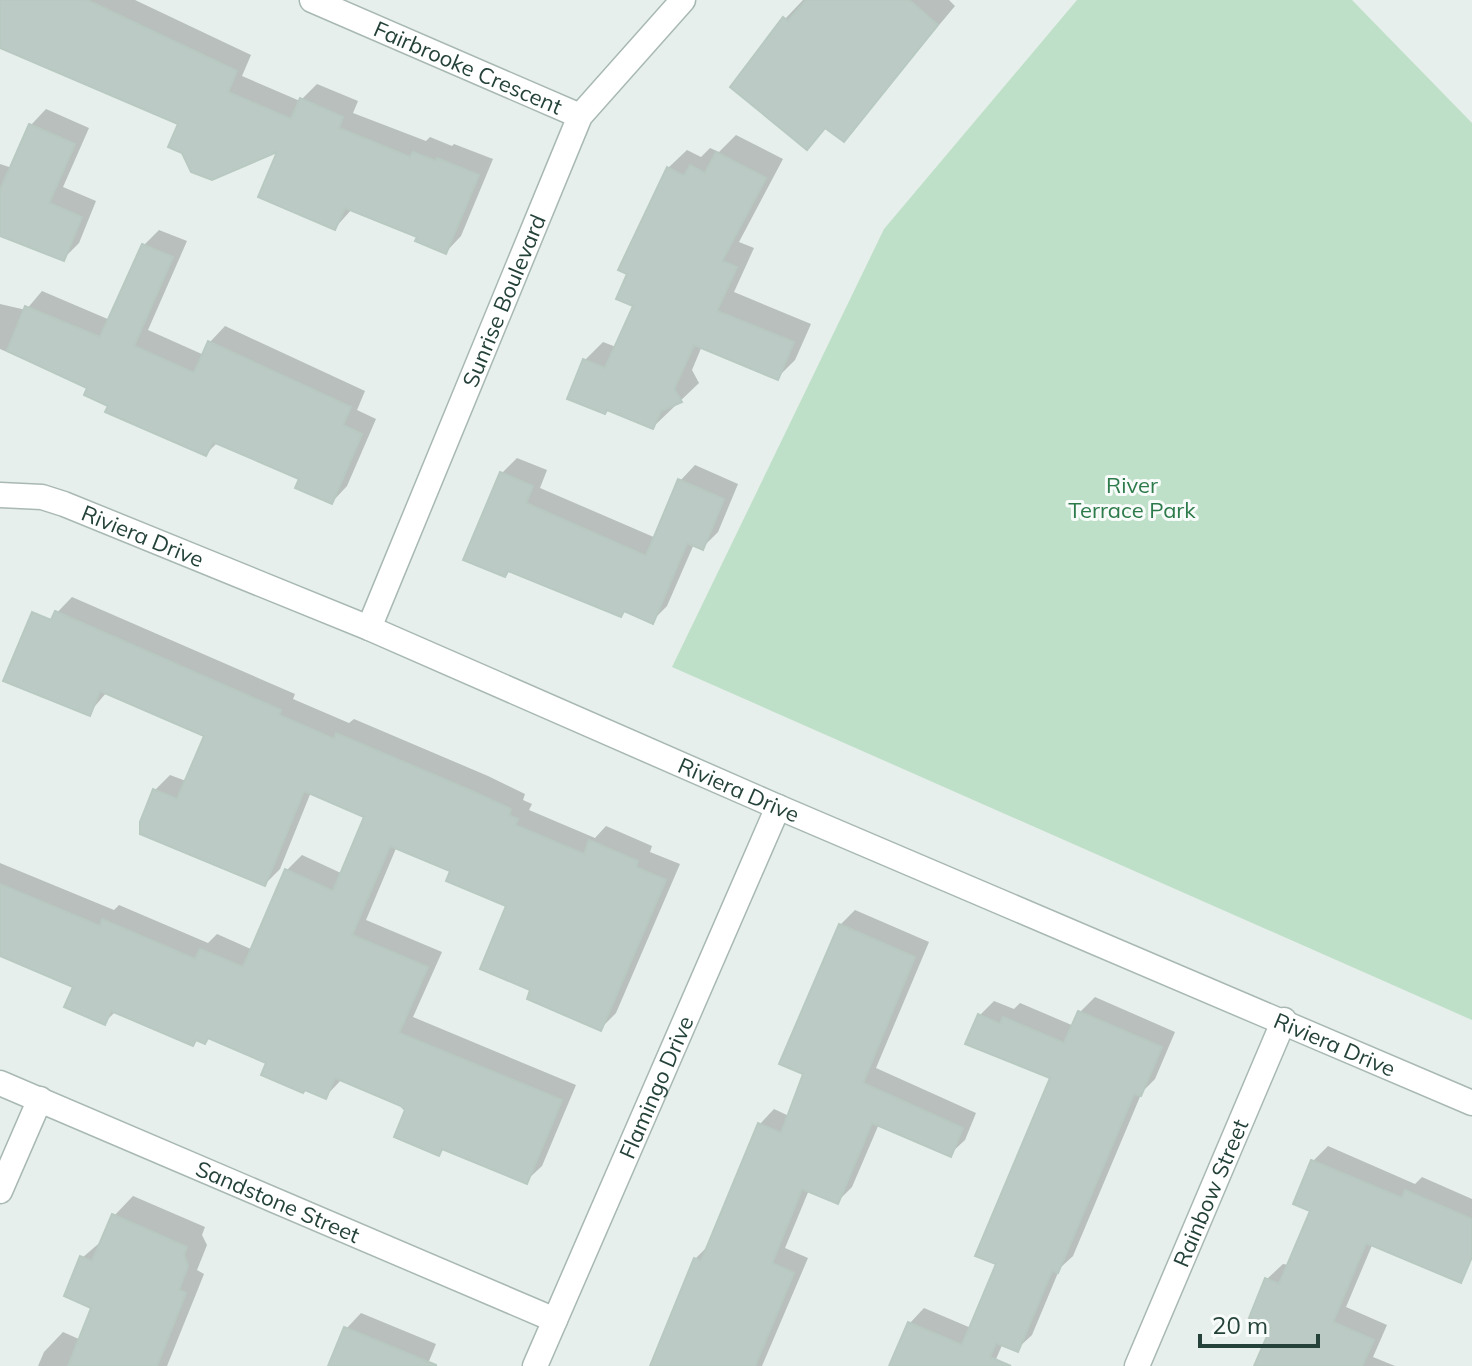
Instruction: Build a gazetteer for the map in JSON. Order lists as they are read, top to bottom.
{
  "streets": {
    "street": [
      "Fairbrooke Crescent",
      "Sunrise Boulevard",
      "Riviera Drive",
      "Flamingo Drive",
      "Rainbow Street",
      "Sandstone Street"
    ]
  },
  "crossings": [
    ["Fairbrooke Crescent", "Sunrise Boulevard"],
    ["Sunrise Boulevard", "Riviera Drive"],
    ["Riviera Drive", "Flamingo Drive"],
    ["Riviera Drive", "Rainbow Street"],
    ["Flamingo Drive", "Sandstone Street"]
  ],
  "parks": ["River Terrace Park"],
  "scale_bar": "20 m"
}
